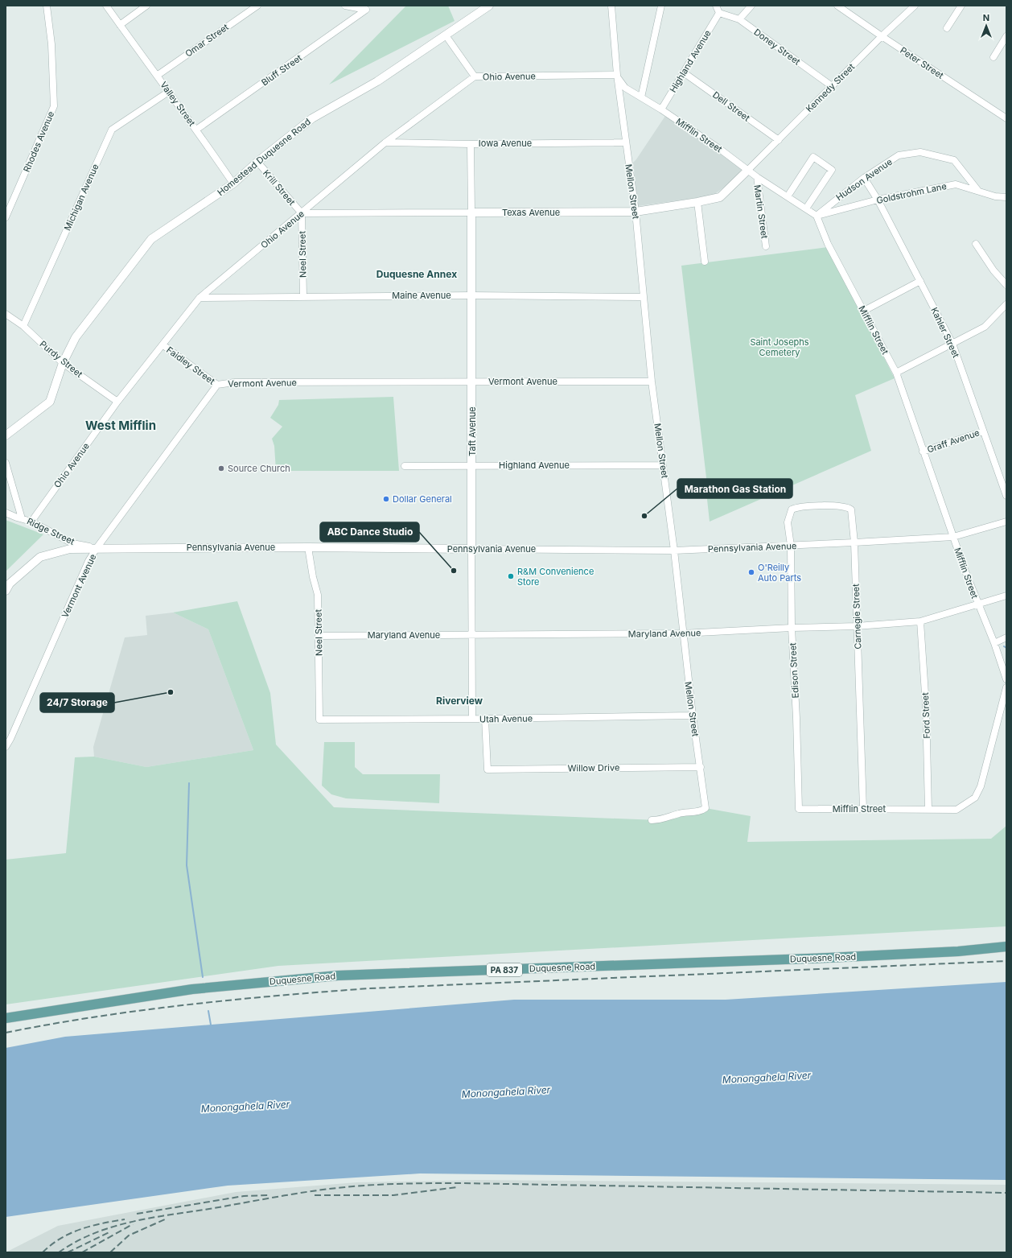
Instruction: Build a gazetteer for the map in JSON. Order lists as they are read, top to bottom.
{
  "streets": {
    "main road": ["Duquesne Road", "PA 837"],
    "street": [
      "Omar Street",
      "Doney Street",
      "Highland Avenue",
      "Peter Street",
      "Bluff Street",
      "Ohio Avenue",
      "Kennedy Street",
      "Valley Street",
      "Dell Street",
      "Mifflin Street",
      "Rhodes Avenue",
      "Iowa Avenue",
      "Homestead Duquesne Road",
      "Hudson Avenue",
      "Krill Street",
      "Mellon Street",
      "Goldstrohm Lane",
      "Michigan Avenue",
      "Martin Street",
      "Texas Avenue",
      "Neel Street",
      "Maine Avenue",
      "Kahler Street",
      "Purdy Street",
      "Faidley Street",
      "Vermont Avenue",
      "Taft Avenue",
      "Graff Avenue",
      "Ridge Street",
      "Pennsylvania Avenue",
      "Carnegie Street",
      "Maryland Avenue",
      "Edison Street",
      "Ford Street",
      "Utah Avenue",
      "Willow Drive"
    ]
  },
  "crossings": [
    ["Omar Street", "Valley Street"],
    ["Doney Street", "Highland Avenue"],
    ["Doney Street", "Kennedy Street"],
    ["Highland Avenue", "Dell Street"],
    ["Highland Avenue", "Mifflin Street"],
    ["Highland Avenue", "Mellon Street"],
    ["Highland Avenue", "Taft Avenue"],
    ["Peter Street", "Kennedy Street"],
    ["Bluff Street", "Valley Street"],
    ["Ohio Avenue", "Mifflin Street"],
    ["Ohio Avenue", "Iowa Avenue"],
    ["Ohio Avenue", "Krill Street"],
    ["Ohio Avenue", "Mellon Street"],
    ["Ohio Avenue", "Texas Avenue"],
    ["Ohio Avenue", "Neel Street"],
    ["Ohio Avenue", "Maine Avenue"],
    ["Ohio Avenue", "Purdy Street"],
    ["Ohio Avenue", "Faidley Street"],
    ["Ohio Avenue", "Ridge Street"],
    ["Kennedy Street", "Dell Street"],
    ["Kennedy Street", "Mifflin Street"],
    ["Kennedy Street", "Texas Avenue"],
    ["Valley Street", "Homestead Duquesne Road"],
    ["Valley Street", "Michigan Avenue"],
    ["Mifflin Street", "Hudson Avenue"],
    ["Mifflin Street", "Mellon Street"],
    ["Mifflin Street", "Goldstrohm Lane"],
    ["Mifflin Street", "Martin Street"],
    ["Mifflin Street", "Texas Avenue"],
    ["Mifflin Street", "Graff Avenue"],
    ["Mifflin Street", "Pennsylvania Avenue"],
    ["Mifflin Street", "Carnegie Street"],
    ["Mifflin Street", "Maryland Avenue"],
    ["Mifflin Street", "Edison Street"],
    ["Mifflin Street", "Ford Street"],
    ["Iowa Avenue", "Mellon Street"],
    ["Iowa Avenue", "Taft Avenue"],
    ["Homestead Duquesne Road", "Krill Street"],
    ["Homestead Duquesne Road", "Purdy Street"],
    ["Hudson Avenue", "Goldstrohm Lane"],
    ["Hudson Avenue", "Kahler Street"],
    ["Krill Street", "Texas Avenue"],
    ["Krill Street", "Neel Street"],
    ["Mellon Street", "Texas Avenue"],
    ["Mellon Street", "Maine Avenue"],
    ["Mellon Street", "Vermont Avenue"],
    ["Mellon Street", "Pennsylvania Avenue"],
    ["Mellon Street", "Maryland Avenue"],
    ["Mellon Street", "Utah Avenue"],
    ["Mellon Street", "Willow Drive"],
    ["Goldstrohm Lane", "Kahler Street"],
    ["Michigan Avenue", "Purdy Street"],
    ["Texas Avenue", "Neel Street"],
    ["Texas Avenue", "Taft Avenue"],
    ["Neel Street", "Maine Avenue"],
    ["Neel Street", "Pennsylvania Avenue"],
    ["Neel Street", "Maryland Avenue"],
    ["Neel Street", "Utah Avenue"],
    ["Maine Avenue", "Taft Avenue"],
    ["Kahler Street", "Graff Avenue"],
    ["Faidley Street", "Vermont Avenue"],
    ["Vermont Avenue", "Taft Avenue"],
    ["Vermont Avenue", "Ridge Street"],
    ["Vermont Avenue", "Pennsylvania Avenue"],
    ["Taft Avenue", "Pennsylvania Avenue"],
    ["Taft Avenue", "Maryland Avenue"],
    ["Taft Avenue", "Utah Avenue"],
    ["Ridge Street", "Pennsylvania Avenue"],
    ["Pennsylvania Avenue", "Carnegie Street"],
    ["Pennsylvania Avenue", "Edison Street"],
    ["Carnegie Street", "Maryland Avenue"],
    ["Carnegie Street", "Edison Street"],
    ["Maryland Avenue", "Edison Street"],
    ["Maryland Avenue", "Ford Street"],
    ["Utah Avenue", "Willow Drive"]
  ],
  "districts": ["Duquesne Annex", "West Mifflin", "Riverview"],
  "water": ["Monongahela River"],
  "parks": ["Saint Josephs Cemetery"],
  "places": [
    "Source Church",
    "Dollar General",
    "Marathon Gas Station",
    "ABC Dance Studio",
    "O'Reilly Auto Parts",
    "R&M Convenience Store",
    "24/7 Storage"
  ],
  "north": "top"
}
